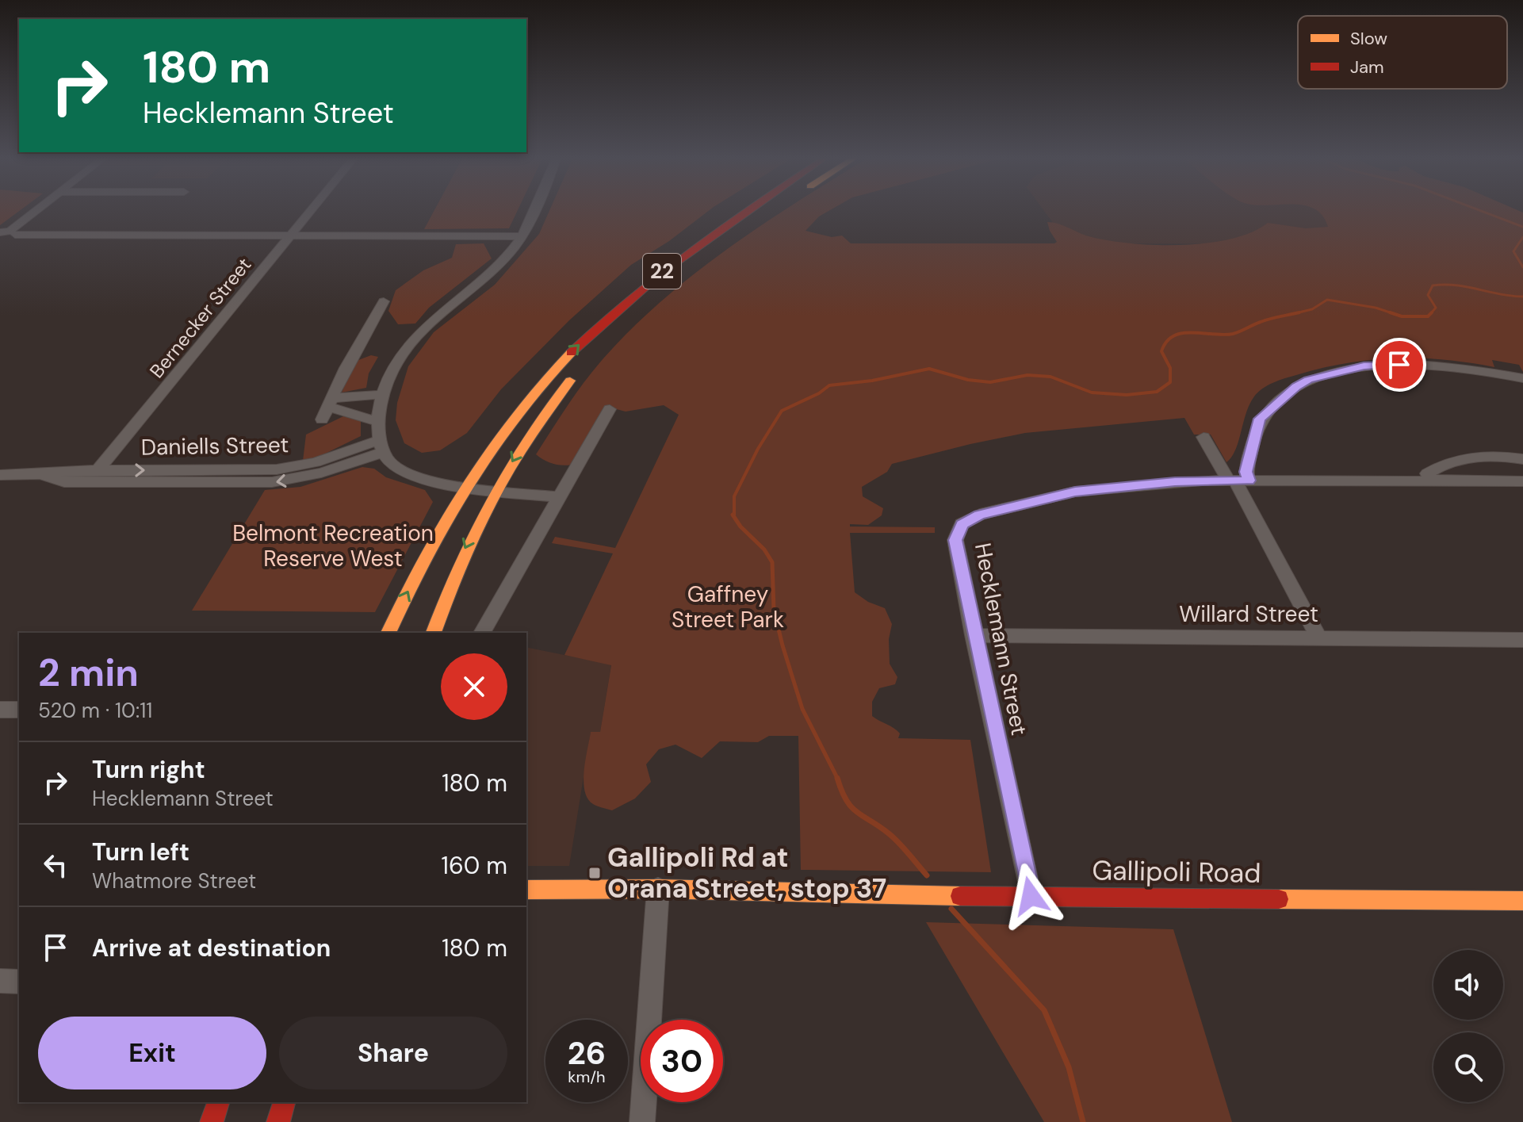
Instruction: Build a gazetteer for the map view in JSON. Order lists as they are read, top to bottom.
{
  "streets": {
    "main road": ["22", "Gallipoli Road"],
    "street": [
      "Bernecker Street",
      "Daniells Street",
      "Willard Street",
      "Hecklemann Street"
    ]
  },
  "crossings": [
    ["Bernecker Street", "Daniells Street"],
    ["Willard Street", "Hecklemann Street"],
    ["Hecklemann Street", "Gallipoli Road"]
  ],
  "parks": ["Belmont Recreation Reserve West", "Gaffney Street Park"],
  "places": {
    "transit": ["Gallipoli Rd at Orana Street, stop 37"]
  },
  "legend": ["Slow", "Jam"],
  "page": {
    "turn": ["180 m", "Hecklemann Street"],
    "heading": ["2 min", "520 m · 10:11"],
    "list": [
      {
        "name": "Turn right",
        "note": "Hecklemann Street",
        "value": "180 m"
      },
      {
        "name": "Turn left",
        "note": "Whatmore Street",
        "value": "160 m"
      },
      {
        "name": "Arrive at destination",
        "value": "180 m"
      }
    ],
    "buttons": ["Exit", "Share"],
    "speed": "26 km/h",
    "limit": "30"
  }
}
